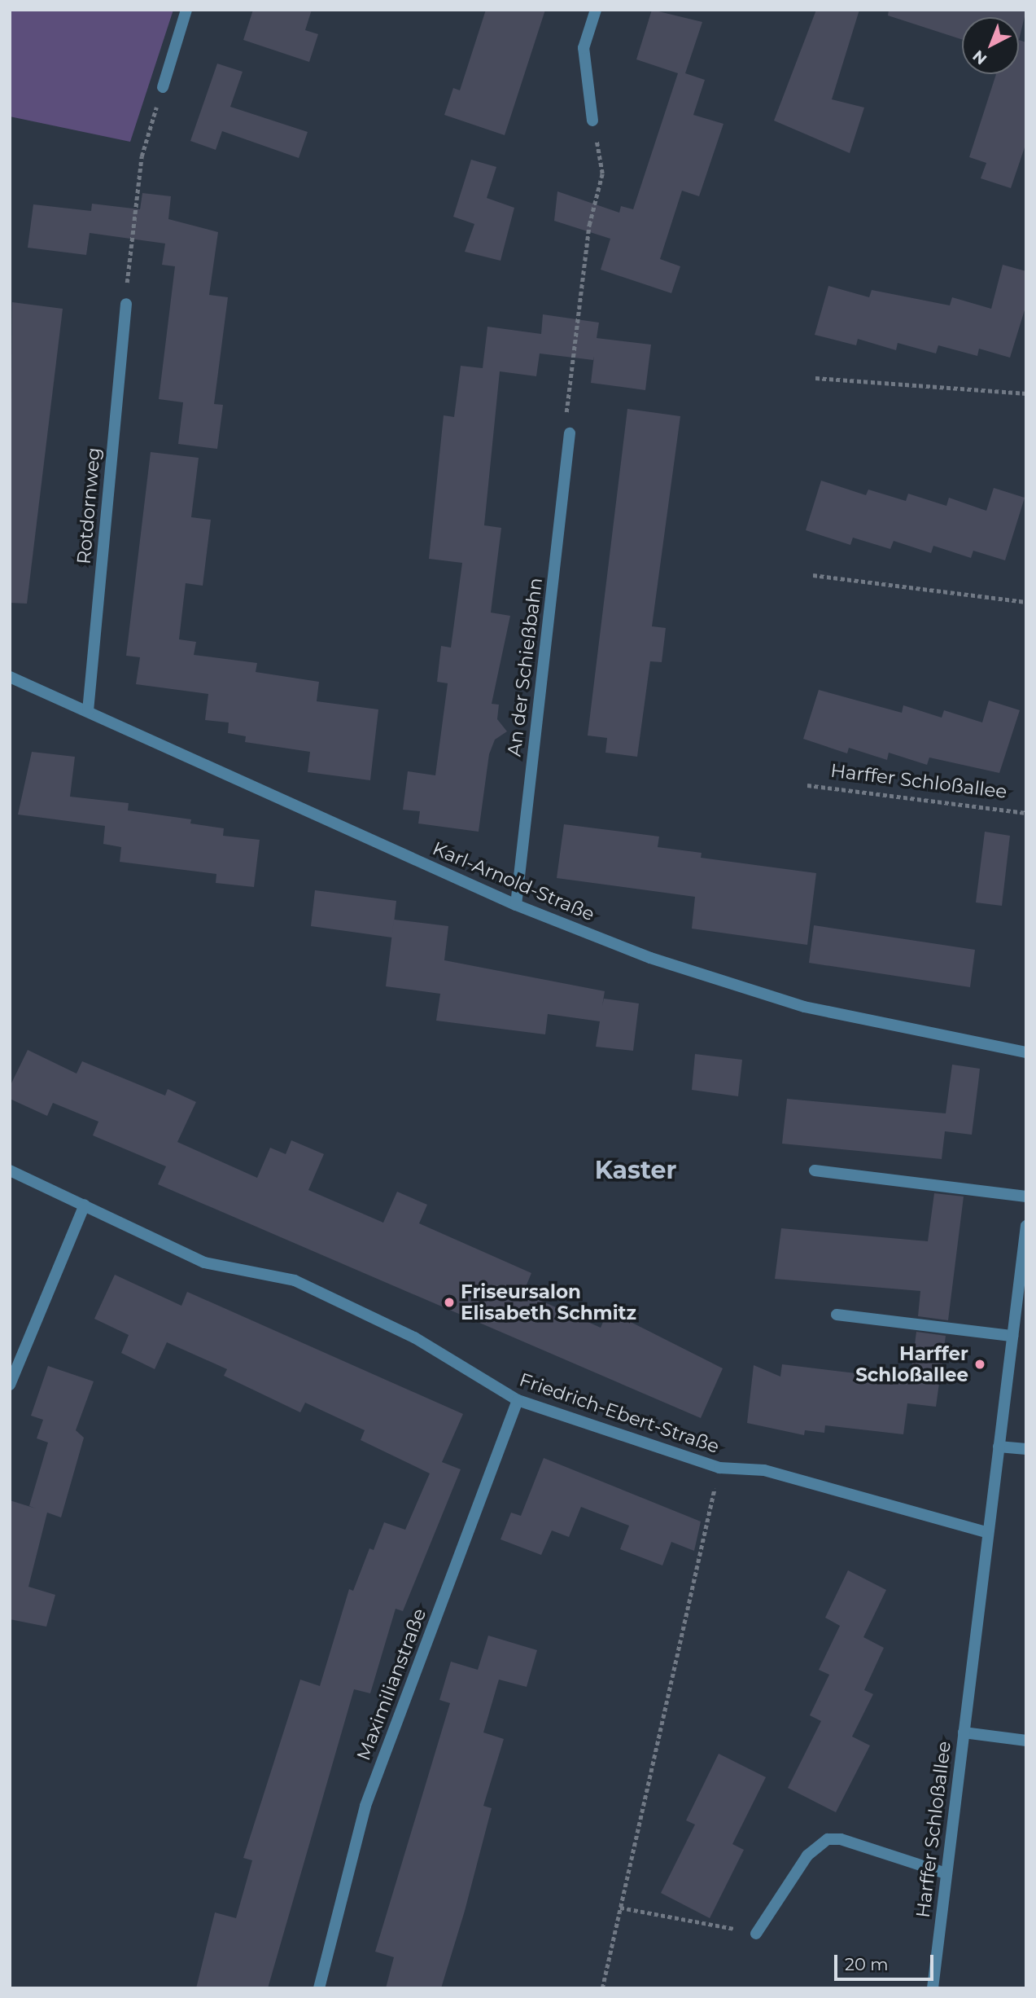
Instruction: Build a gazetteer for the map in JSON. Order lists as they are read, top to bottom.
{
  "streets": {
    "street": [
      "Rotdornweg",
      "An der Schießbahn",
      "Harffer Schloßallee",
      "Karl-Arnold-Straße",
      "Friedrich-Ebert-Straße",
      "Maximilianstraße"
    ]
  },
  "crossings": [
    ["Rotdornweg", "Karl-Arnold-Straße"],
    ["An der Schießbahn", "Karl-Arnold-Straße"],
    ["Harffer Schloßallee", "Friedrich-Ebert-Straße"],
    ["Friedrich-Ebert-Straße", "Maximilianstraße"]
  ],
  "districts": ["Kaster"],
  "places": ["Friseursalon Elisabeth Schmitz", "Harffer Schloßallee"],
  "scale_bar": "20 m",
  "north": "bottom left"
}
